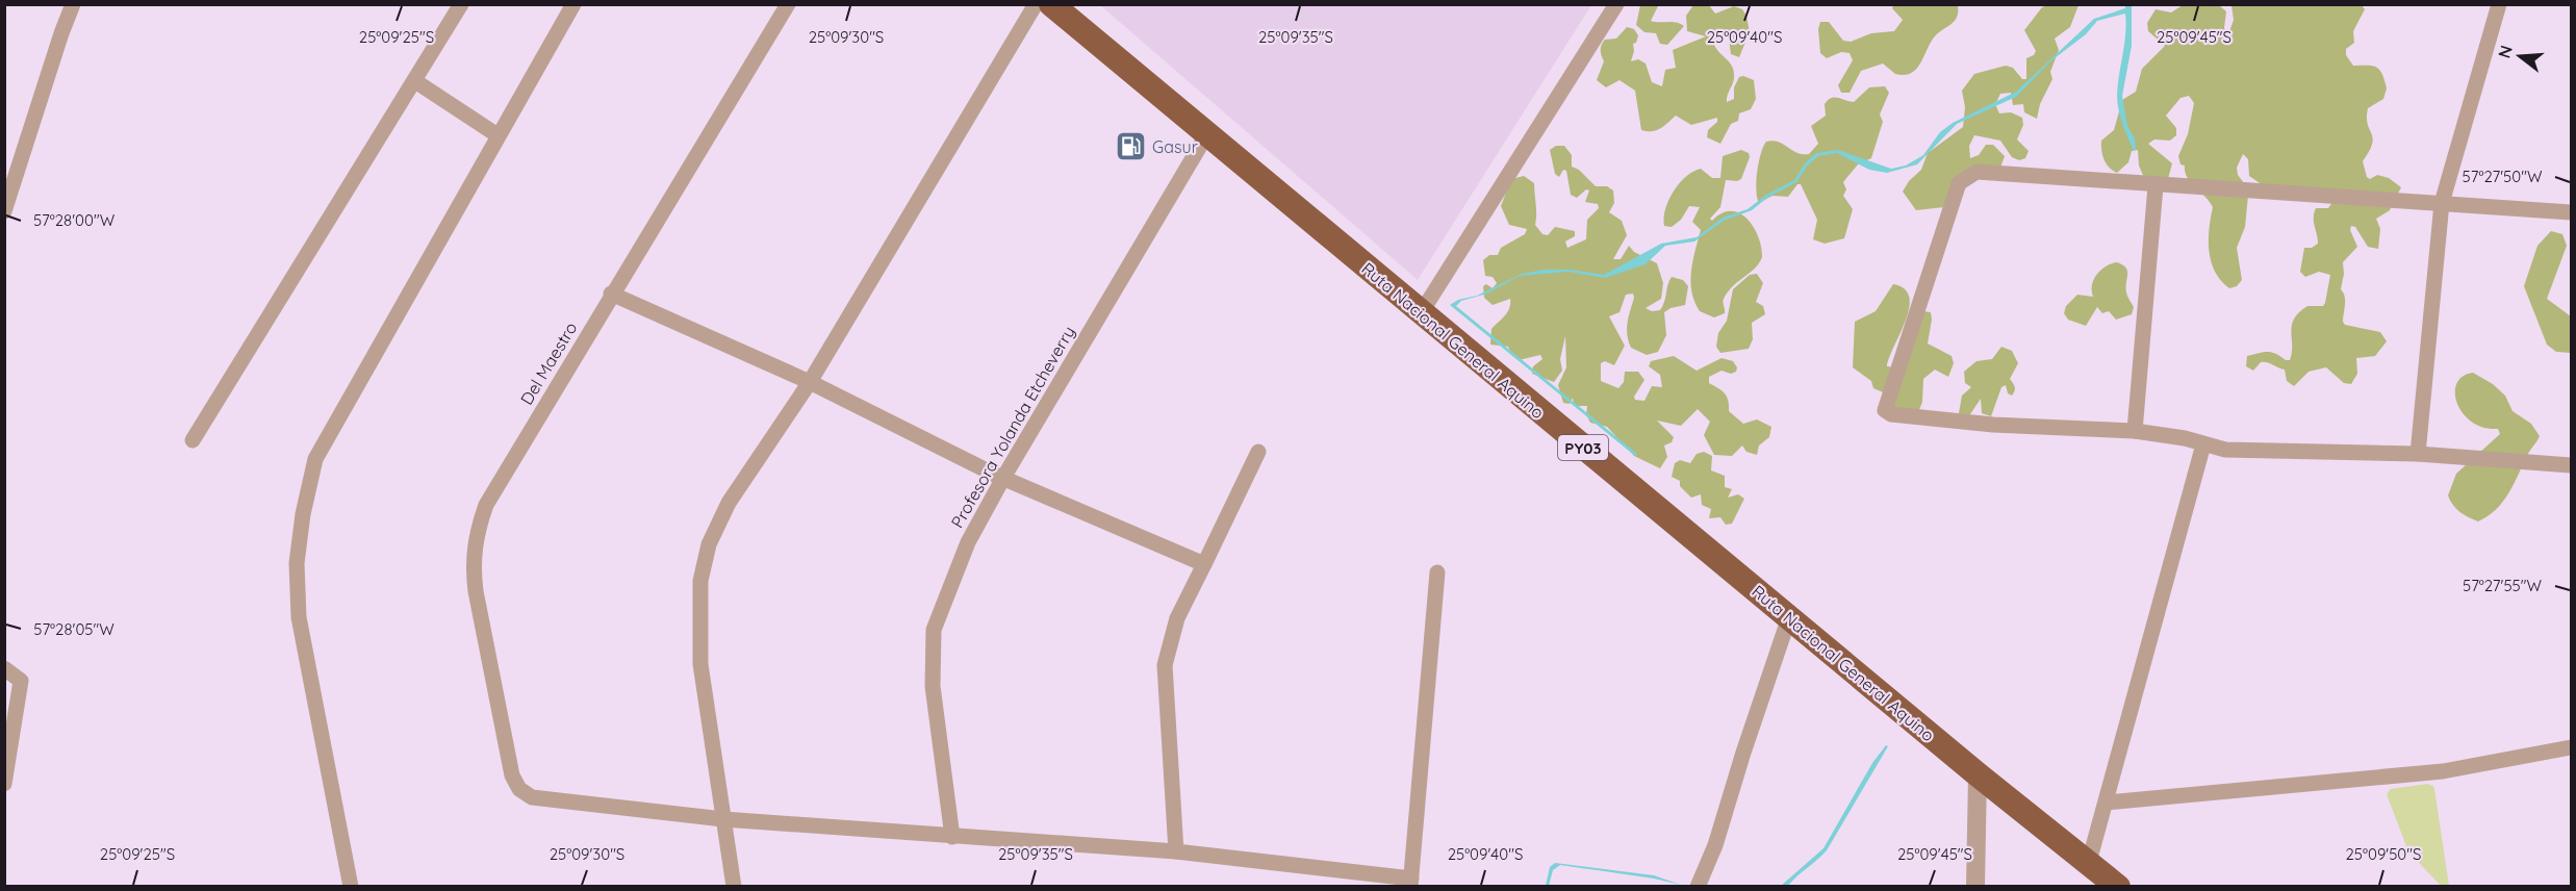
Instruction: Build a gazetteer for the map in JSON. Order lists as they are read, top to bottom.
{
  "streets": {
    "highway": ["Ruta Nacional General Aquino", "PY03"],
    "street": ["Del Maestro", "Profesora Yolanda Etcheverry"]
  },
  "crossings": [
    ["Ruta Nacional General Aquino", "Profesora Yolanda Etcheverry"]
  ],
  "places": {
    "fuel station": ["Gasur"]
  },
  "north": "left",
  "coordinates": [
    "25°09'25\"S",
    "25°09'30\"S",
    "25°09'35\"S",
    "25°09'40\"S",
    "25°09'45\"S",
    "57°27'50\"W",
    "57°28'00\"W",
    "57°27'55\"W",
    "57°28'05\"W",
    "25°09'50\"S"
  ]
}
